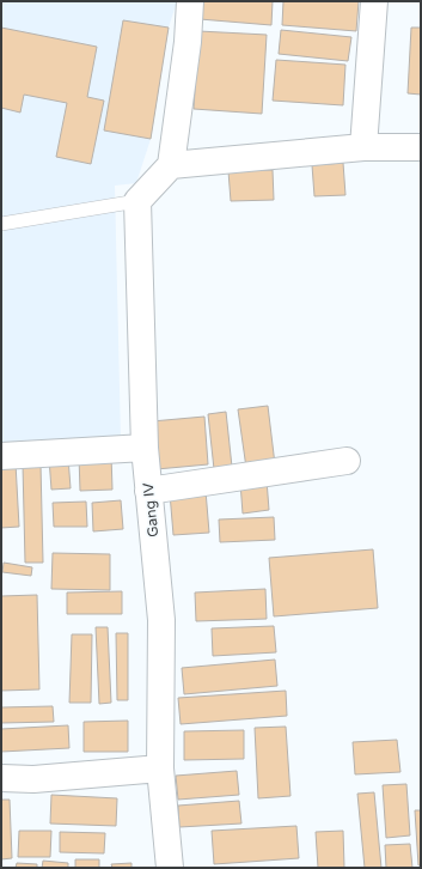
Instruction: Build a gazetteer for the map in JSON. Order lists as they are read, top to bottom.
{
  "streets": {
    "street": ["Gang IV"]
  }
}
